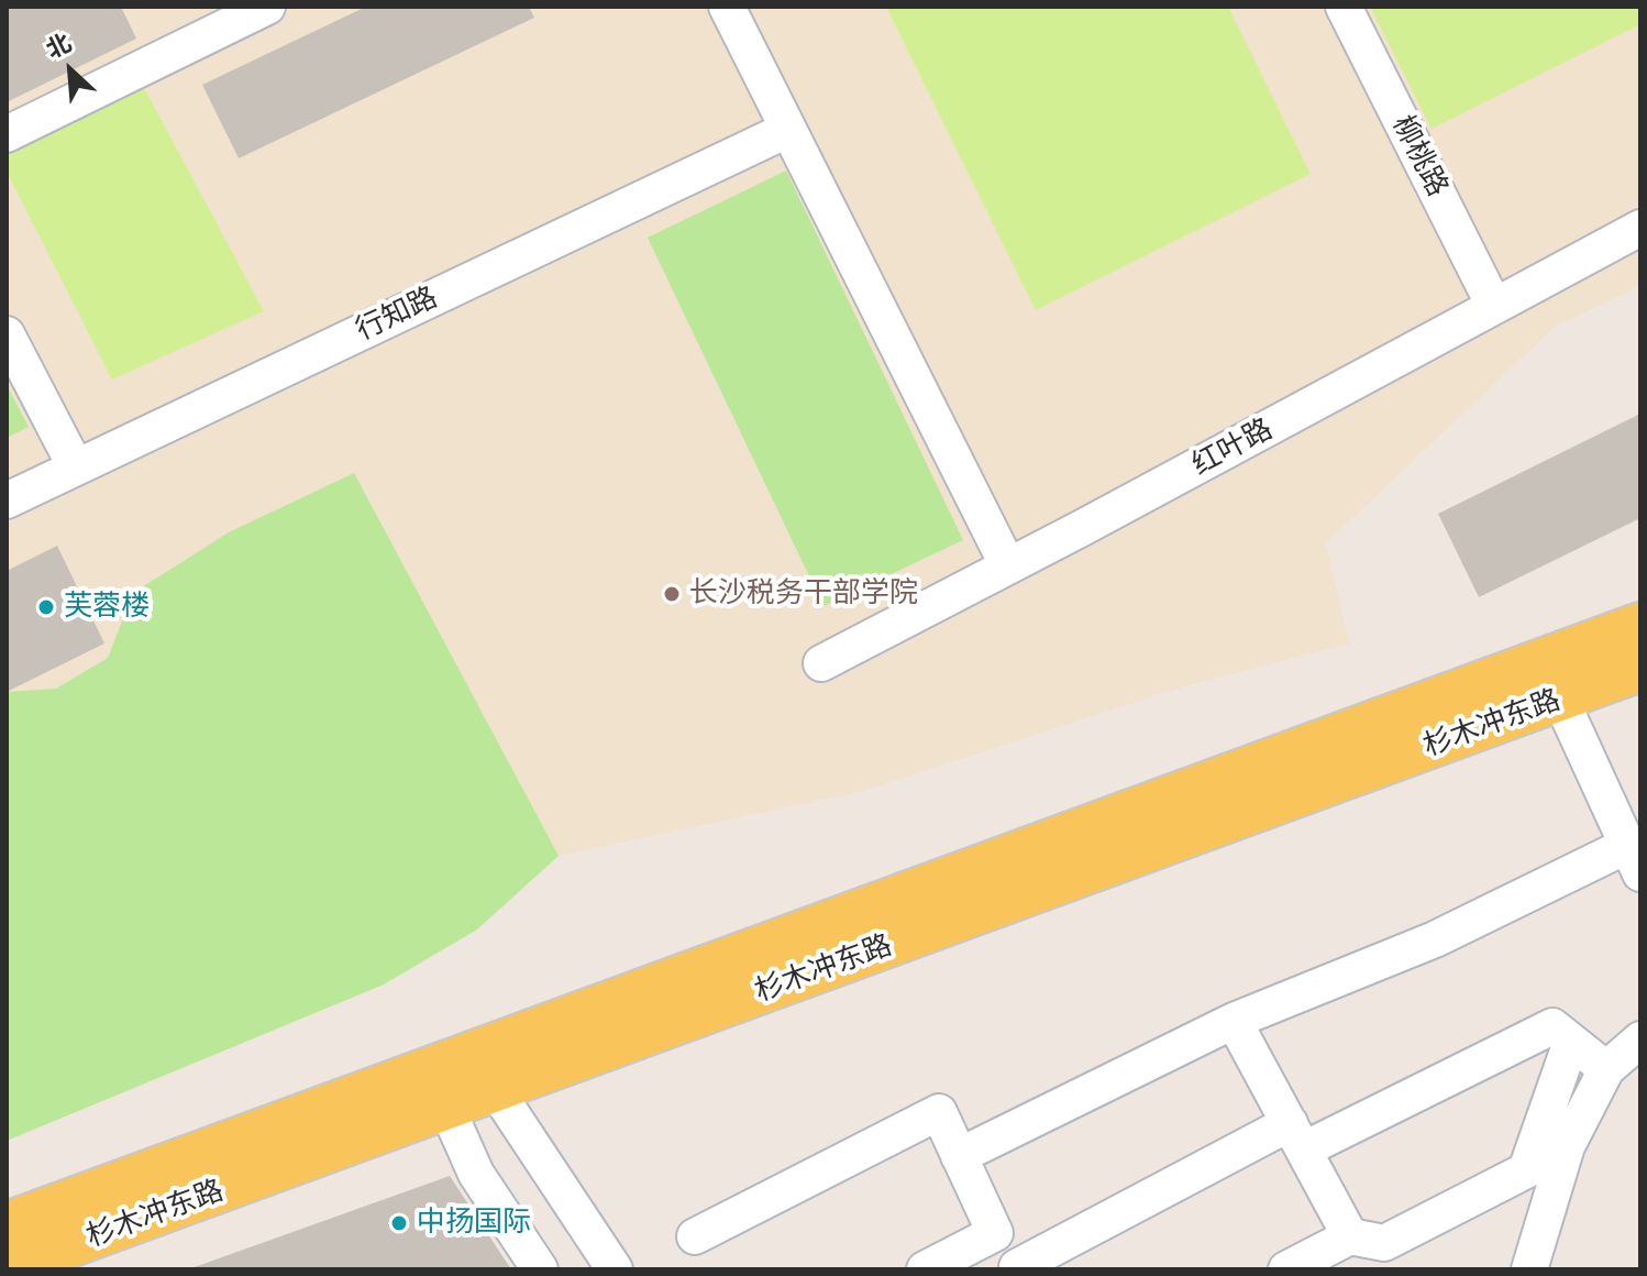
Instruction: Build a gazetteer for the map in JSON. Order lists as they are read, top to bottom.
{
  "streets": {
    "main road": ["杉木冲东路"],
    "street": ["柳桃路", "行知路", "红叶路"]
  },
  "crossings": [
    ["柳桃路", "红叶路"]
  ],
  "places": ["长沙税务干部学院", "芙蓉楼", "中扬国际"],
  "north": "top left"
}
